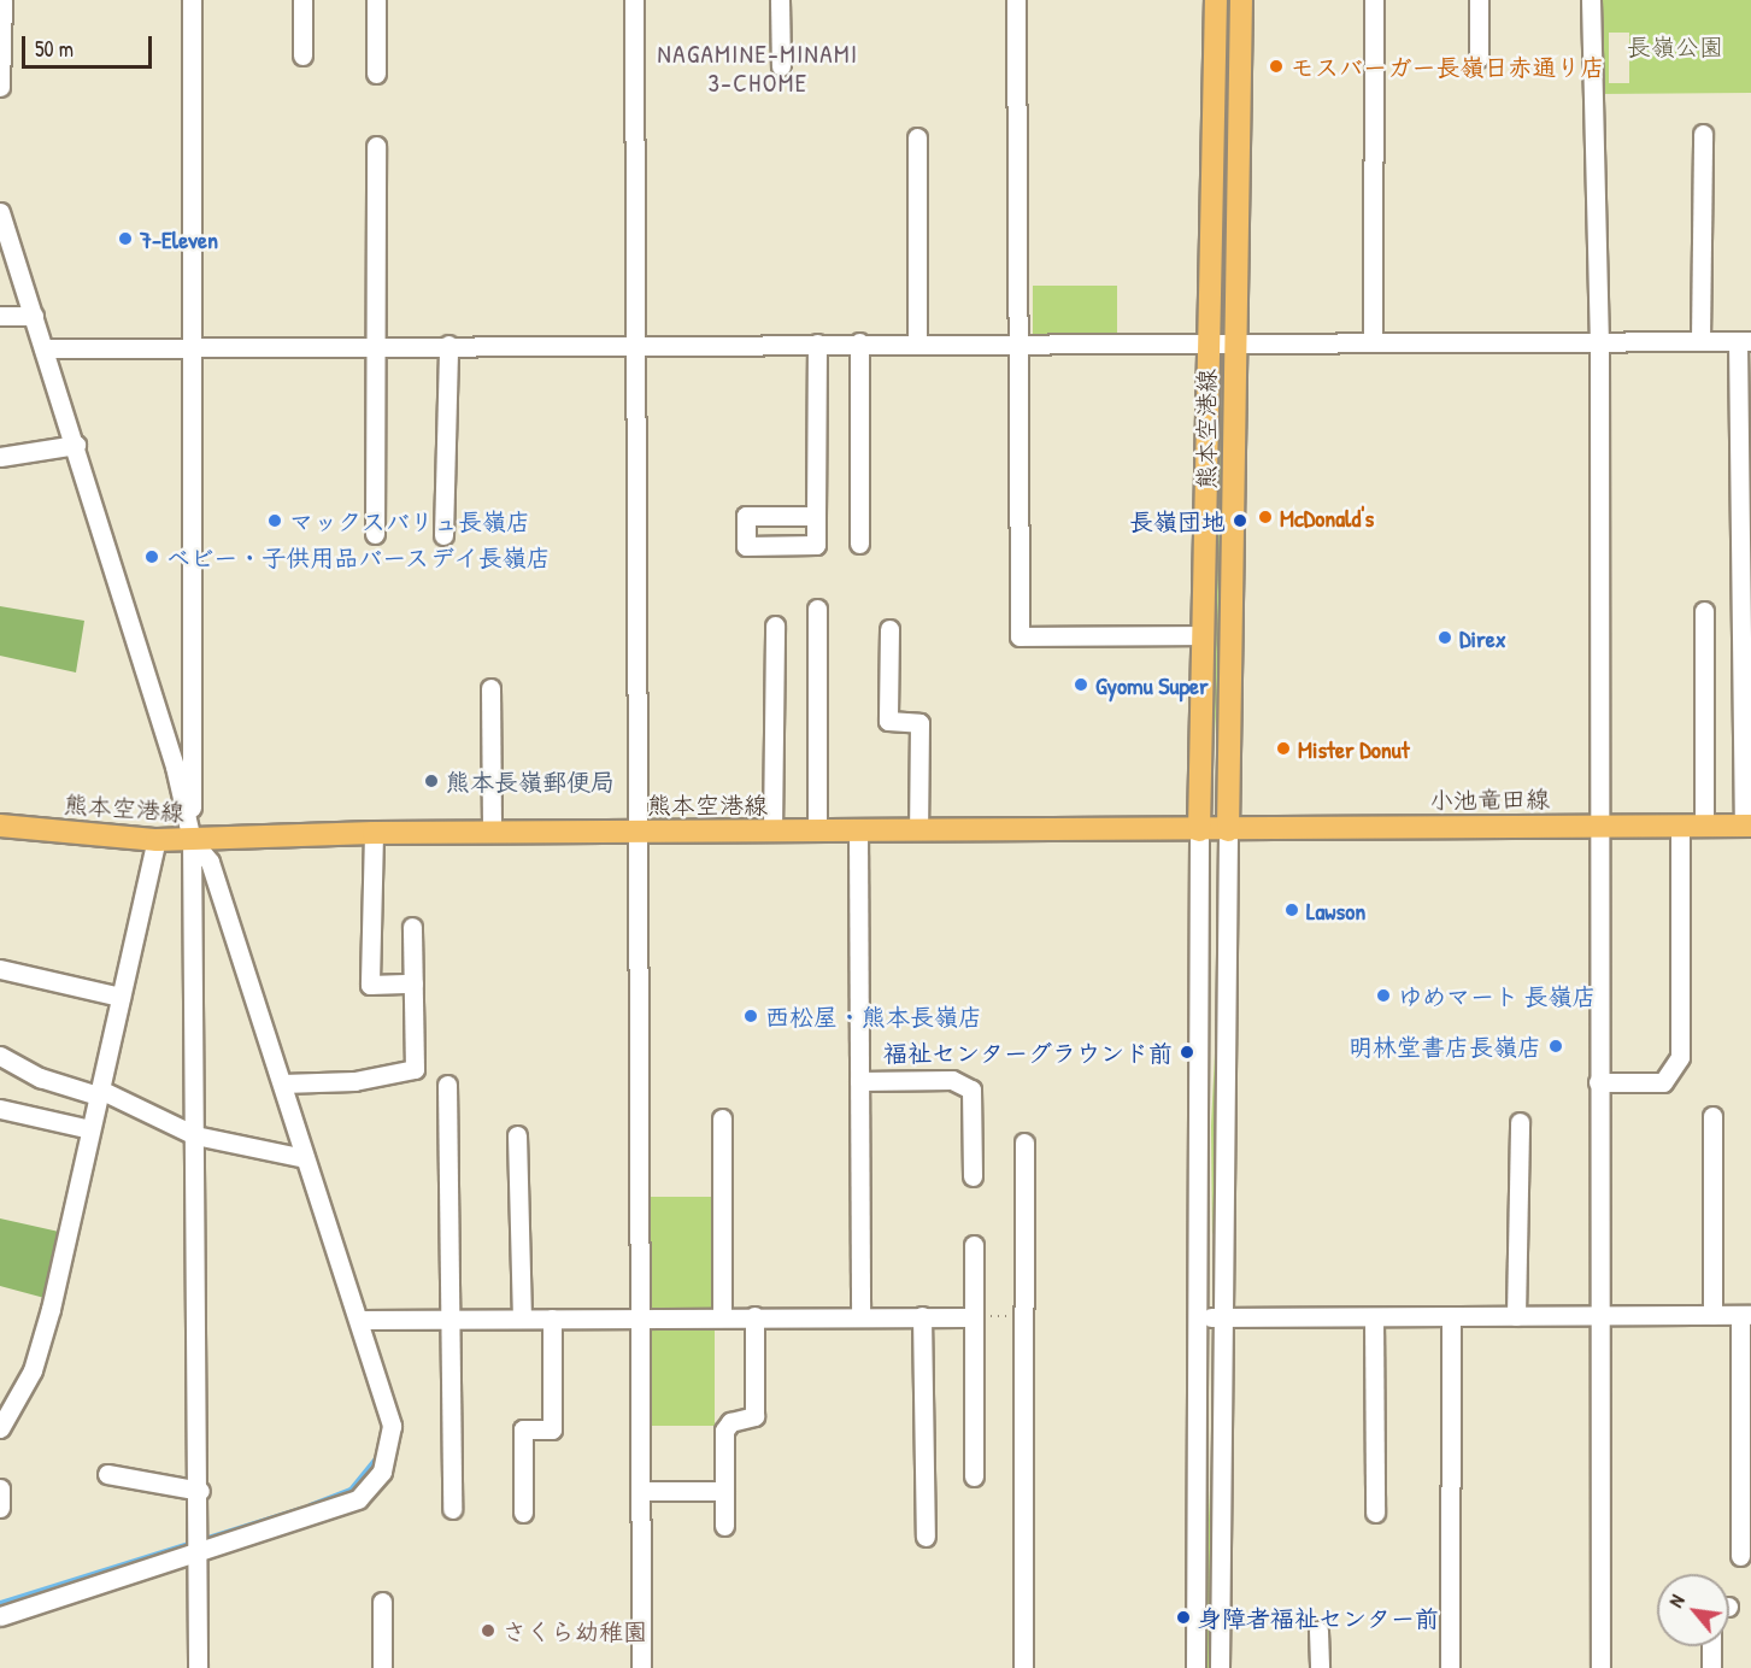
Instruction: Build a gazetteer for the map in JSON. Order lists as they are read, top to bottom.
{
  "streets": {
    "main road": ["熊本空港線", "小池竜田線"]
  },
  "crossings": [
    ["熊本空港線", "小池竜田線"]
  ],
  "districts": ["NAGAMINE-MINAMI 3-CHOME"],
  "parks": ["長嶺公園"],
  "places": [
    "モスバーガー長嶺日赤通り店",
    "7-Eleven",
    "McDonald's",
    "マックスバリュ長嶺店",
    "長嶺団地",
    "ベビー・子供用品バースデイ長嶺店",
    "Direx",
    "Gyomu Super",
    "Mister Donut",
    "熊本長嶺郵便局",
    "Lawson",
    "ゆめマート 長嶺店",
    "西松屋・熊本長嶺店",
    "明林堂書店長嶺店",
    "福祉センターグラウンド前",
    "身障者福祉センター前",
    "さくら幼稚園"
  ],
  "scale_bar": "50 m",
  "north": "top left"
}
